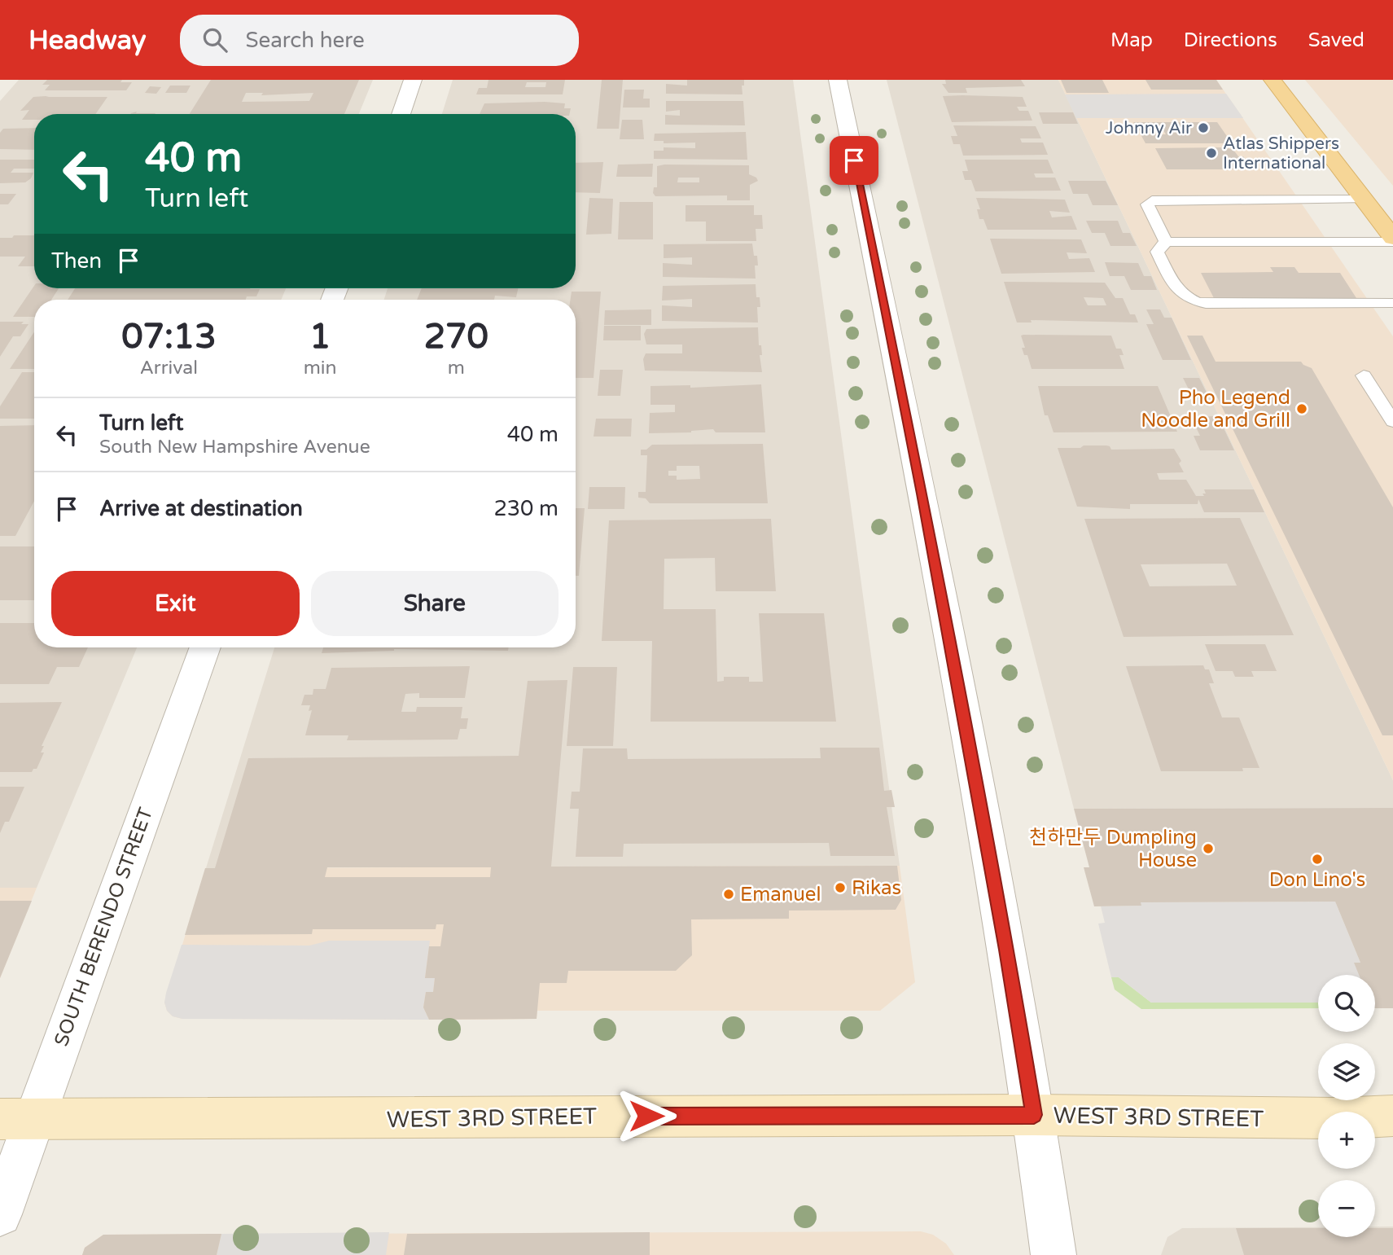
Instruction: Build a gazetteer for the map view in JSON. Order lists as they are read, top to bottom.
{
  "streets": {
    "main road": ["WEST 3RD STREET"],
    "street": ["SOUTH BERENDO STREET"]
  },
  "crossings": [
    ["SOUTH BERENDO STREET", "WEST 3RD STREET"]
  ],
  "places": [
    "Johnny Air",
    "Atlas Shippers International",
    "Pho Legend Noodle and Grill",
    "천하만두 Dumpling House",
    "Don Lino's",
    "Rikas",
    "Emanuel"
  ],
  "page": {
    "header": "Headway",
    "search": "Search here",
    "nav": ["Map", "Directions", "Saved"],
    "turn": ["40 m", "Turn left"],
    "then": "Then",
    "eta": [
      "07:13",
      "Arrival",
      "1",
      "min",
      "270",
      "m"
    ],
    "list": [
      {
        "name": "Turn left",
        "note": "South New Hampshire Avenue",
        "value": "40 m"
      },
      {
        "name": "Arrive at destination",
        "value": "230 m"
      }
    ],
    "buttons": ["Exit", "Share"],
    "map_buttons": ["+", "−"]
  }
}
